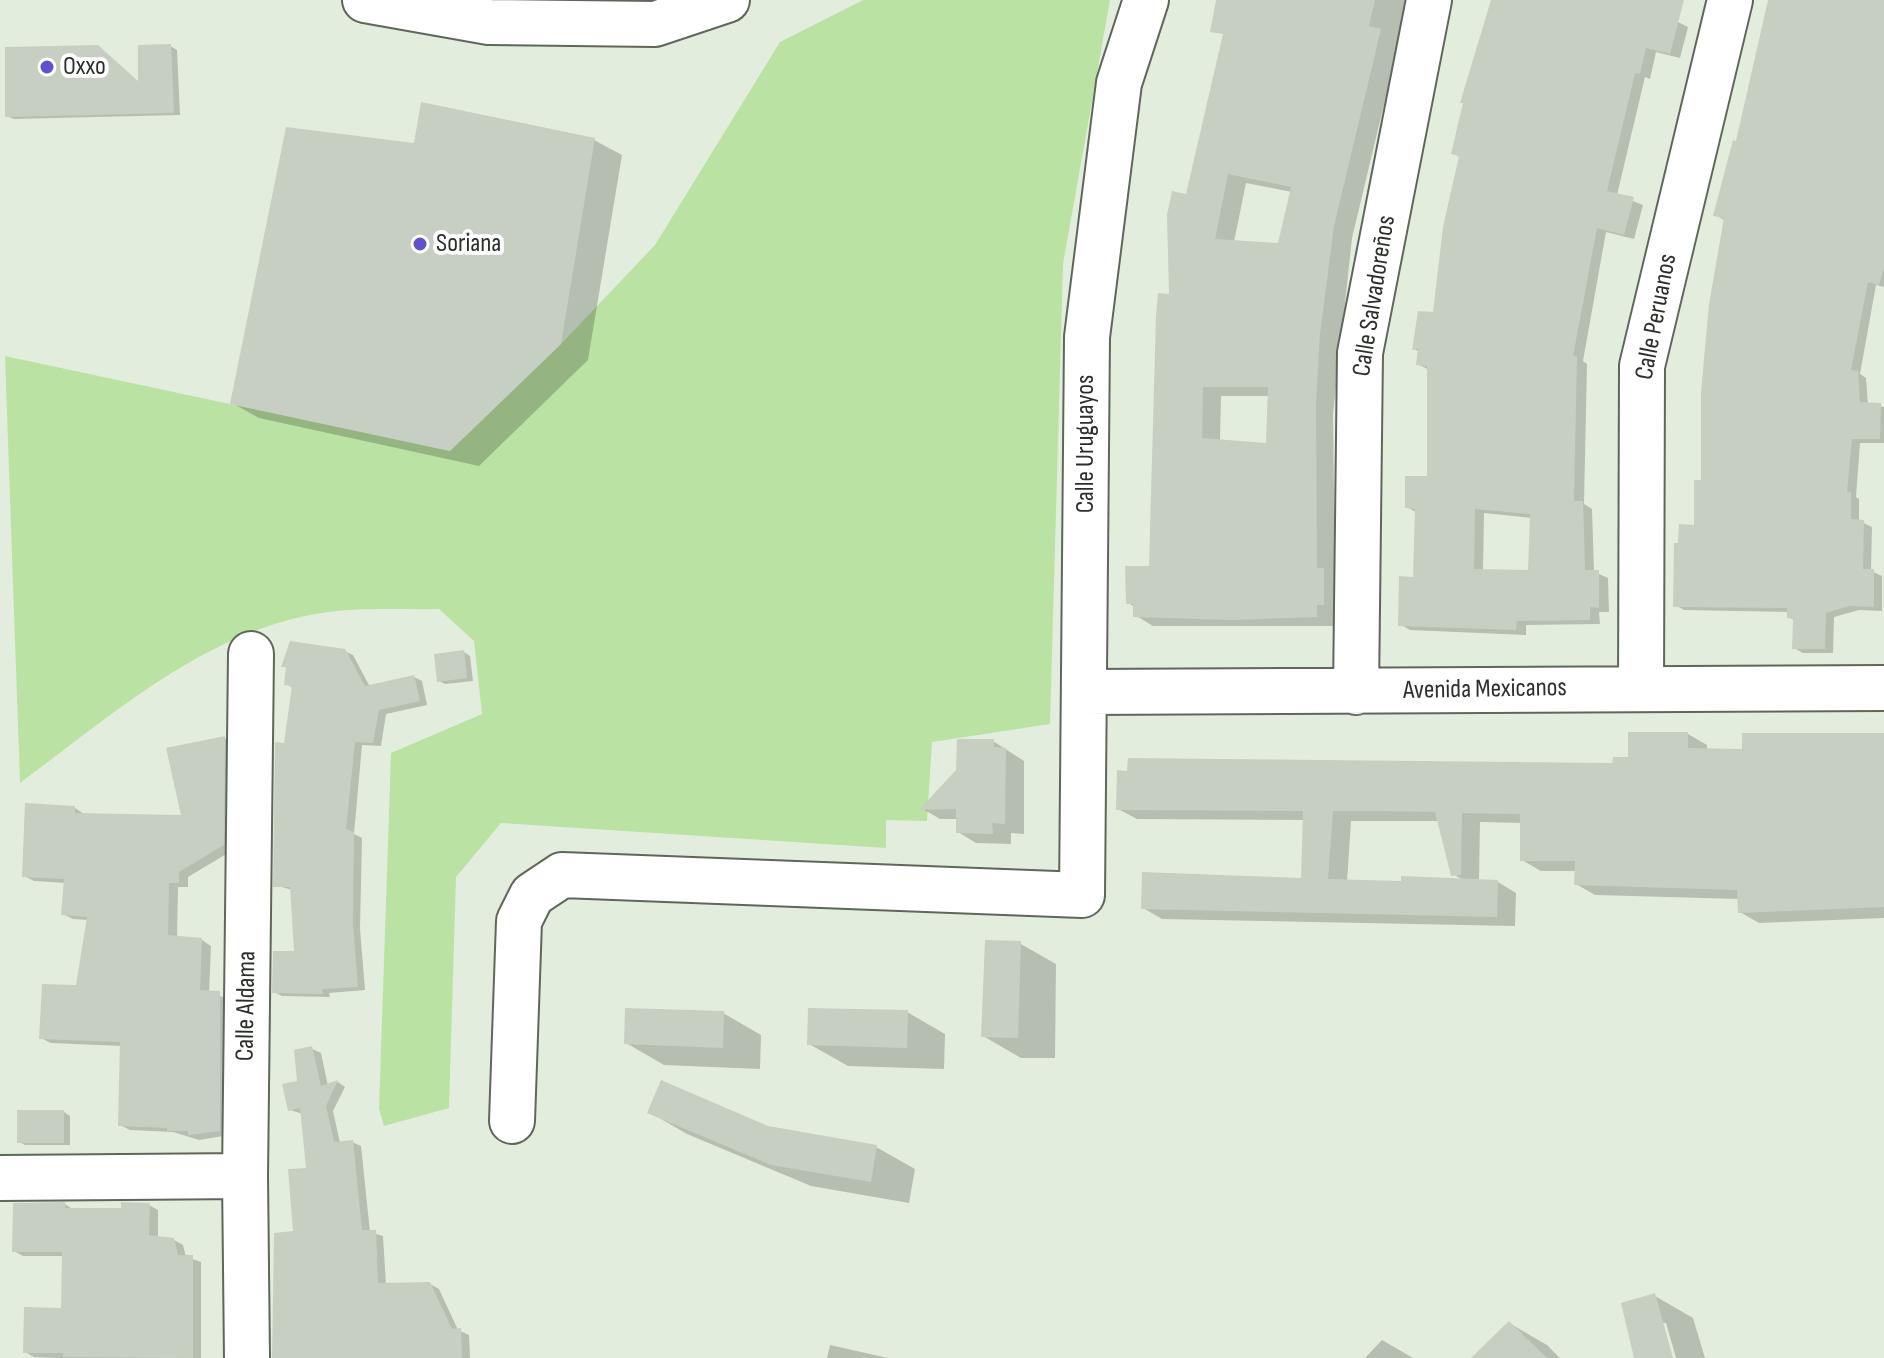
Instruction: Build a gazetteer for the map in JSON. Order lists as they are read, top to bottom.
{
  "streets": {
    "street": [
      "Calle Salvadoreños",
      "Calle Peruanos",
      "Calle Uruguayos",
      "Avenida Mexicanos",
      "Calle Aldama"
    ]
  },
  "crossings": [
    ["Calle Salvadoreños", "Avenida Mexicanos"],
    ["Calle Peruanos", "Avenida Mexicanos"],
    ["Calle Uruguayos", "Avenida Mexicanos"]
  ],
  "places": ["Oxxo", "Soriana"]
}
